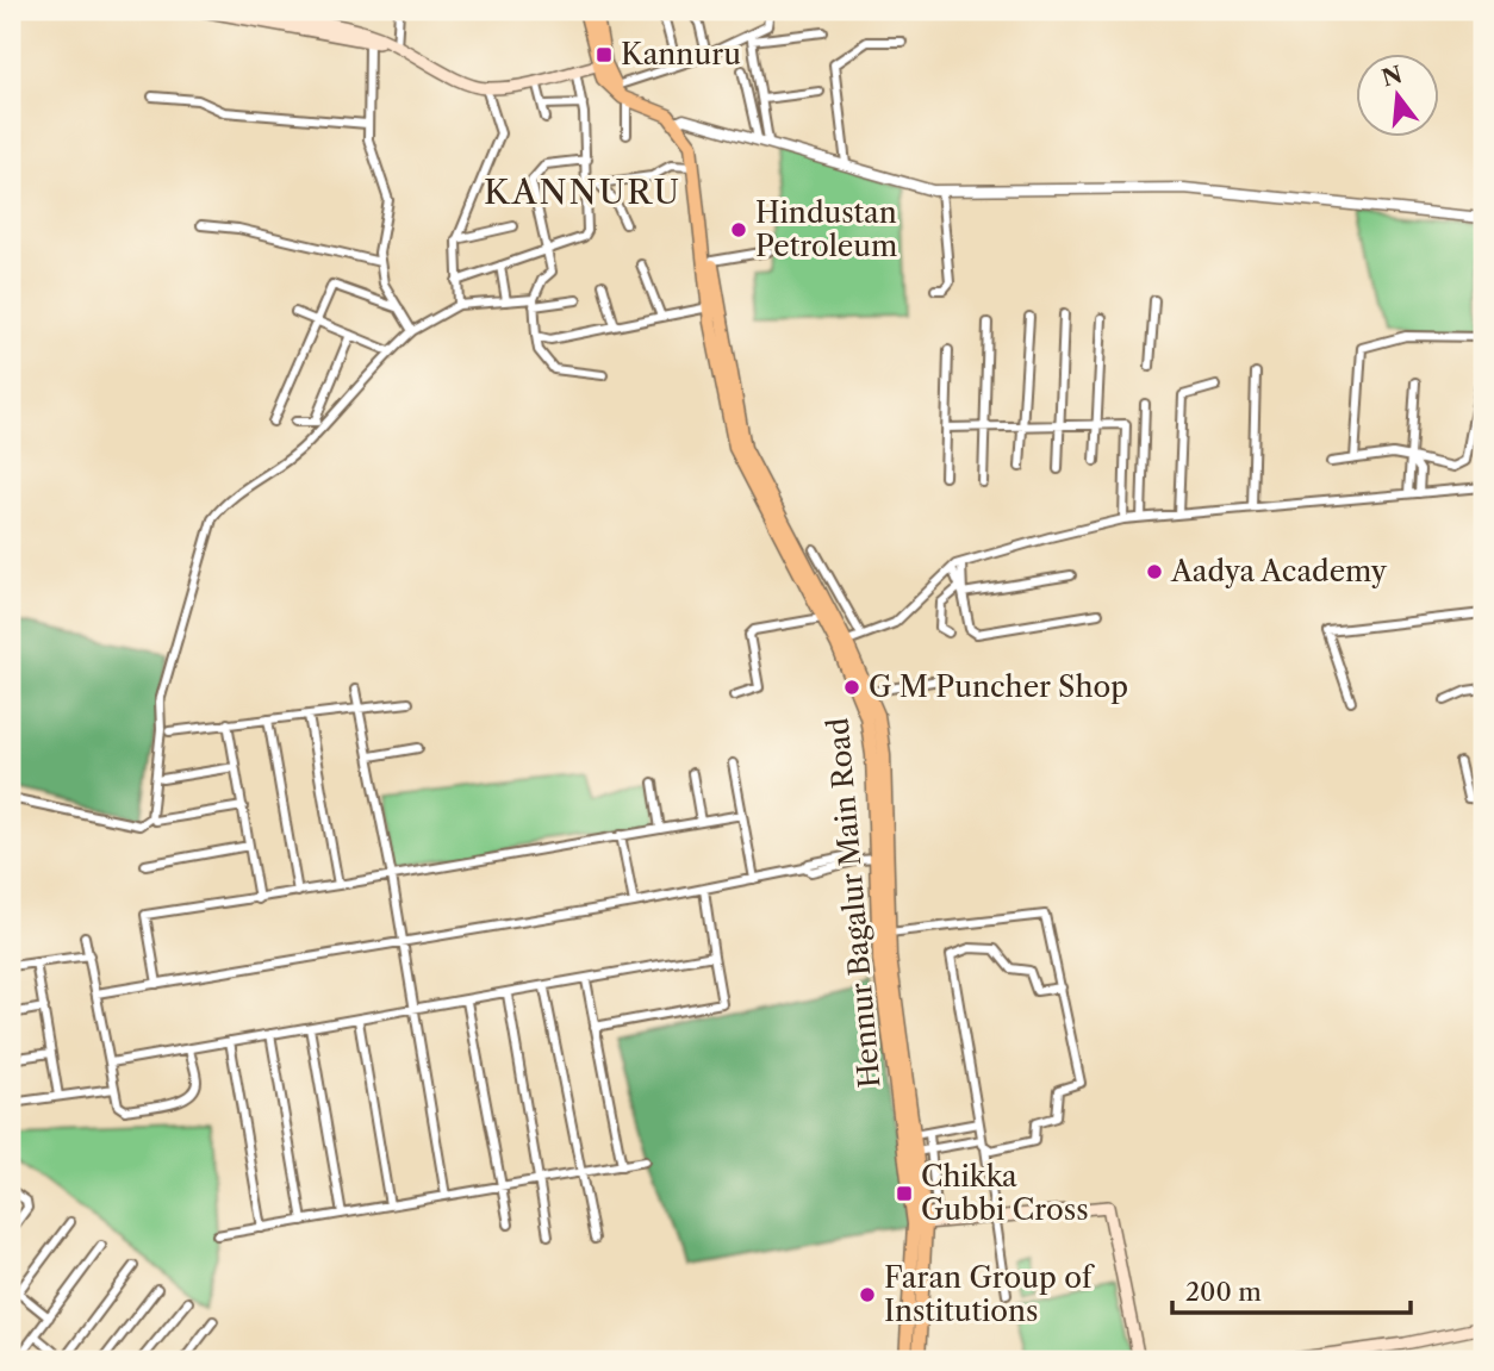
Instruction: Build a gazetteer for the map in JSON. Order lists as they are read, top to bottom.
{
  "streets": {
    "main road": ["Hennur Bagalur Main Road"]
  },
  "districts": ["KANNURU"],
  "places": {
    "transit": ["Kannuru", "Chikka Gubbi Cross"],
    "other": [
      "Hindustan Petroleum",
      "Aadya Academy",
      "G M Puncher Shop",
      "Faran Group of Institutions"
    ]
  },
  "scale_bar": "200 m",
  "north": "top"
}
